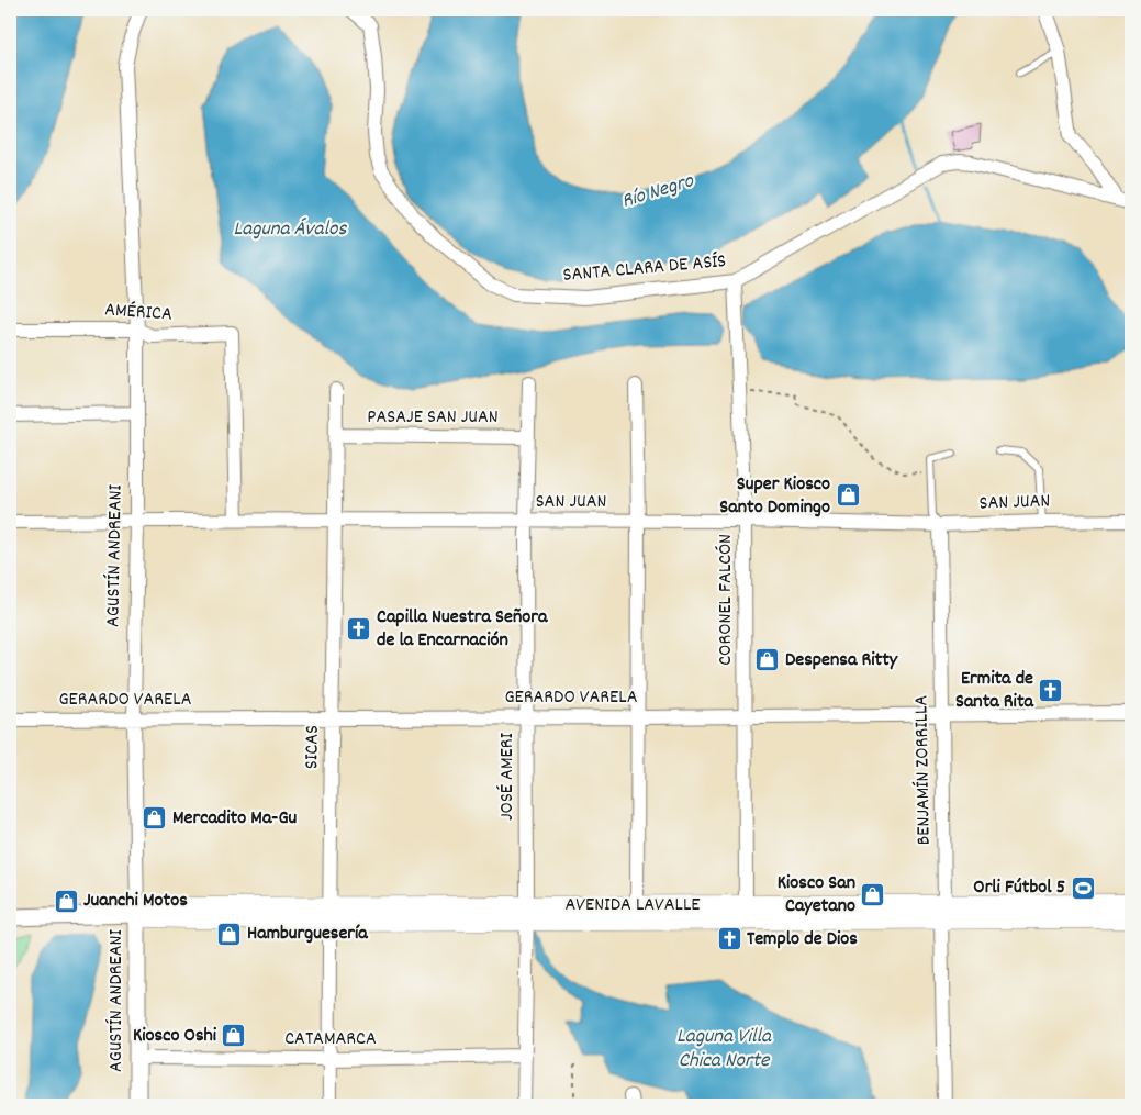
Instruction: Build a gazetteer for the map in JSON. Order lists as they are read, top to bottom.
{
  "streets": {
    "main road": ["AVENIDA LAVALLE"],
    "street": [
      "SANTA CLARA DE ASÍS",
      "AMÉRICA",
      "PASAJE SAN JUAN",
      "SAN JUAN",
      "AGUSTÍN ANDREANI",
      "CORONEL FALCÓN",
      "GERARDO VARELA",
      "SICAS",
      "BENJAMÍN ZORRILLA",
      "JOSÉ AMERI",
      "CATAMARCA"
    ]
  },
  "crossings": [
    ["SANTA CLARA DE ASÍS", "CORONEL FALCÓN"],
    ["AMÉRICA", "SAN JUAN"],
    ["AMÉRICA", "AGUSTÍN ANDREANI"],
    ["PASAJE SAN JUAN", "SICAS"],
    ["PASAJE SAN JUAN", "JOSÉ AMERI"],
    ["SAN JUAN", "AGUSTÍN ANDREANI"],
    ["SAN JUAN", "CORONEL FALCÓN"],
    ["SAN JUAN", "SICAS"],
    ["SAN JUAN", "BENJAMÍN ZORRILLA"],
    ["SAN JUAN", "JOSÉ AMERI"],
    ["AGUSTÍN ANDREANI", "GERARDO VARELA"],
    ["AGUSTÍN ANDREANI", "AVENIDA LAVALLE"],
    ["AGUSTÍN ANDREANI", "CATAMARCA"],
    ["CORONEL FALCÓN", "GERARDO VARELA"],
    ["CORONEL FALCÓN", "AVENIDA LAVALLE"],
    ["GERARDO VARELA", "SICAS"],
    ["GERARDO VARELA", "BENJAMÍN ZORRILLA"],
    ["GERARDO VARELA", "JOSÉ AMERI"],
    ["SICAS", "AVENIDA LAVALLE"],
    ["SICAS", "CATAMARCA"],
    ["BENJAMÍN ZORRILLA", "AVENIDA LAVALLE"],
    ["JOSÉ AMERI", "AVENIDA LAVALLE"],
    ["JOSÉ AMERI", "CATAMARCA"]
  ],
  "water": ["Río Negro", "Laguna Ávalos", "Laguna Villa Chica Norte"],
  "places": {
    "shop": [
      "Super Kiosco Santo Domingo",
      "Despensa Ritty",
      "Mercadito Ma-Gu",
      "Kiosco San Cayetano",
      "Juanchi Motos",
      "Hamburguesería",
      "Kiosco Oshi"
    ],
    "church": ["Capilla Nuestra Señora de la Encarnación", "Ermita de Santa Rita", "Templo de Dios"],
    "sports": ["Orli Fútbol 5"]
  }
}
